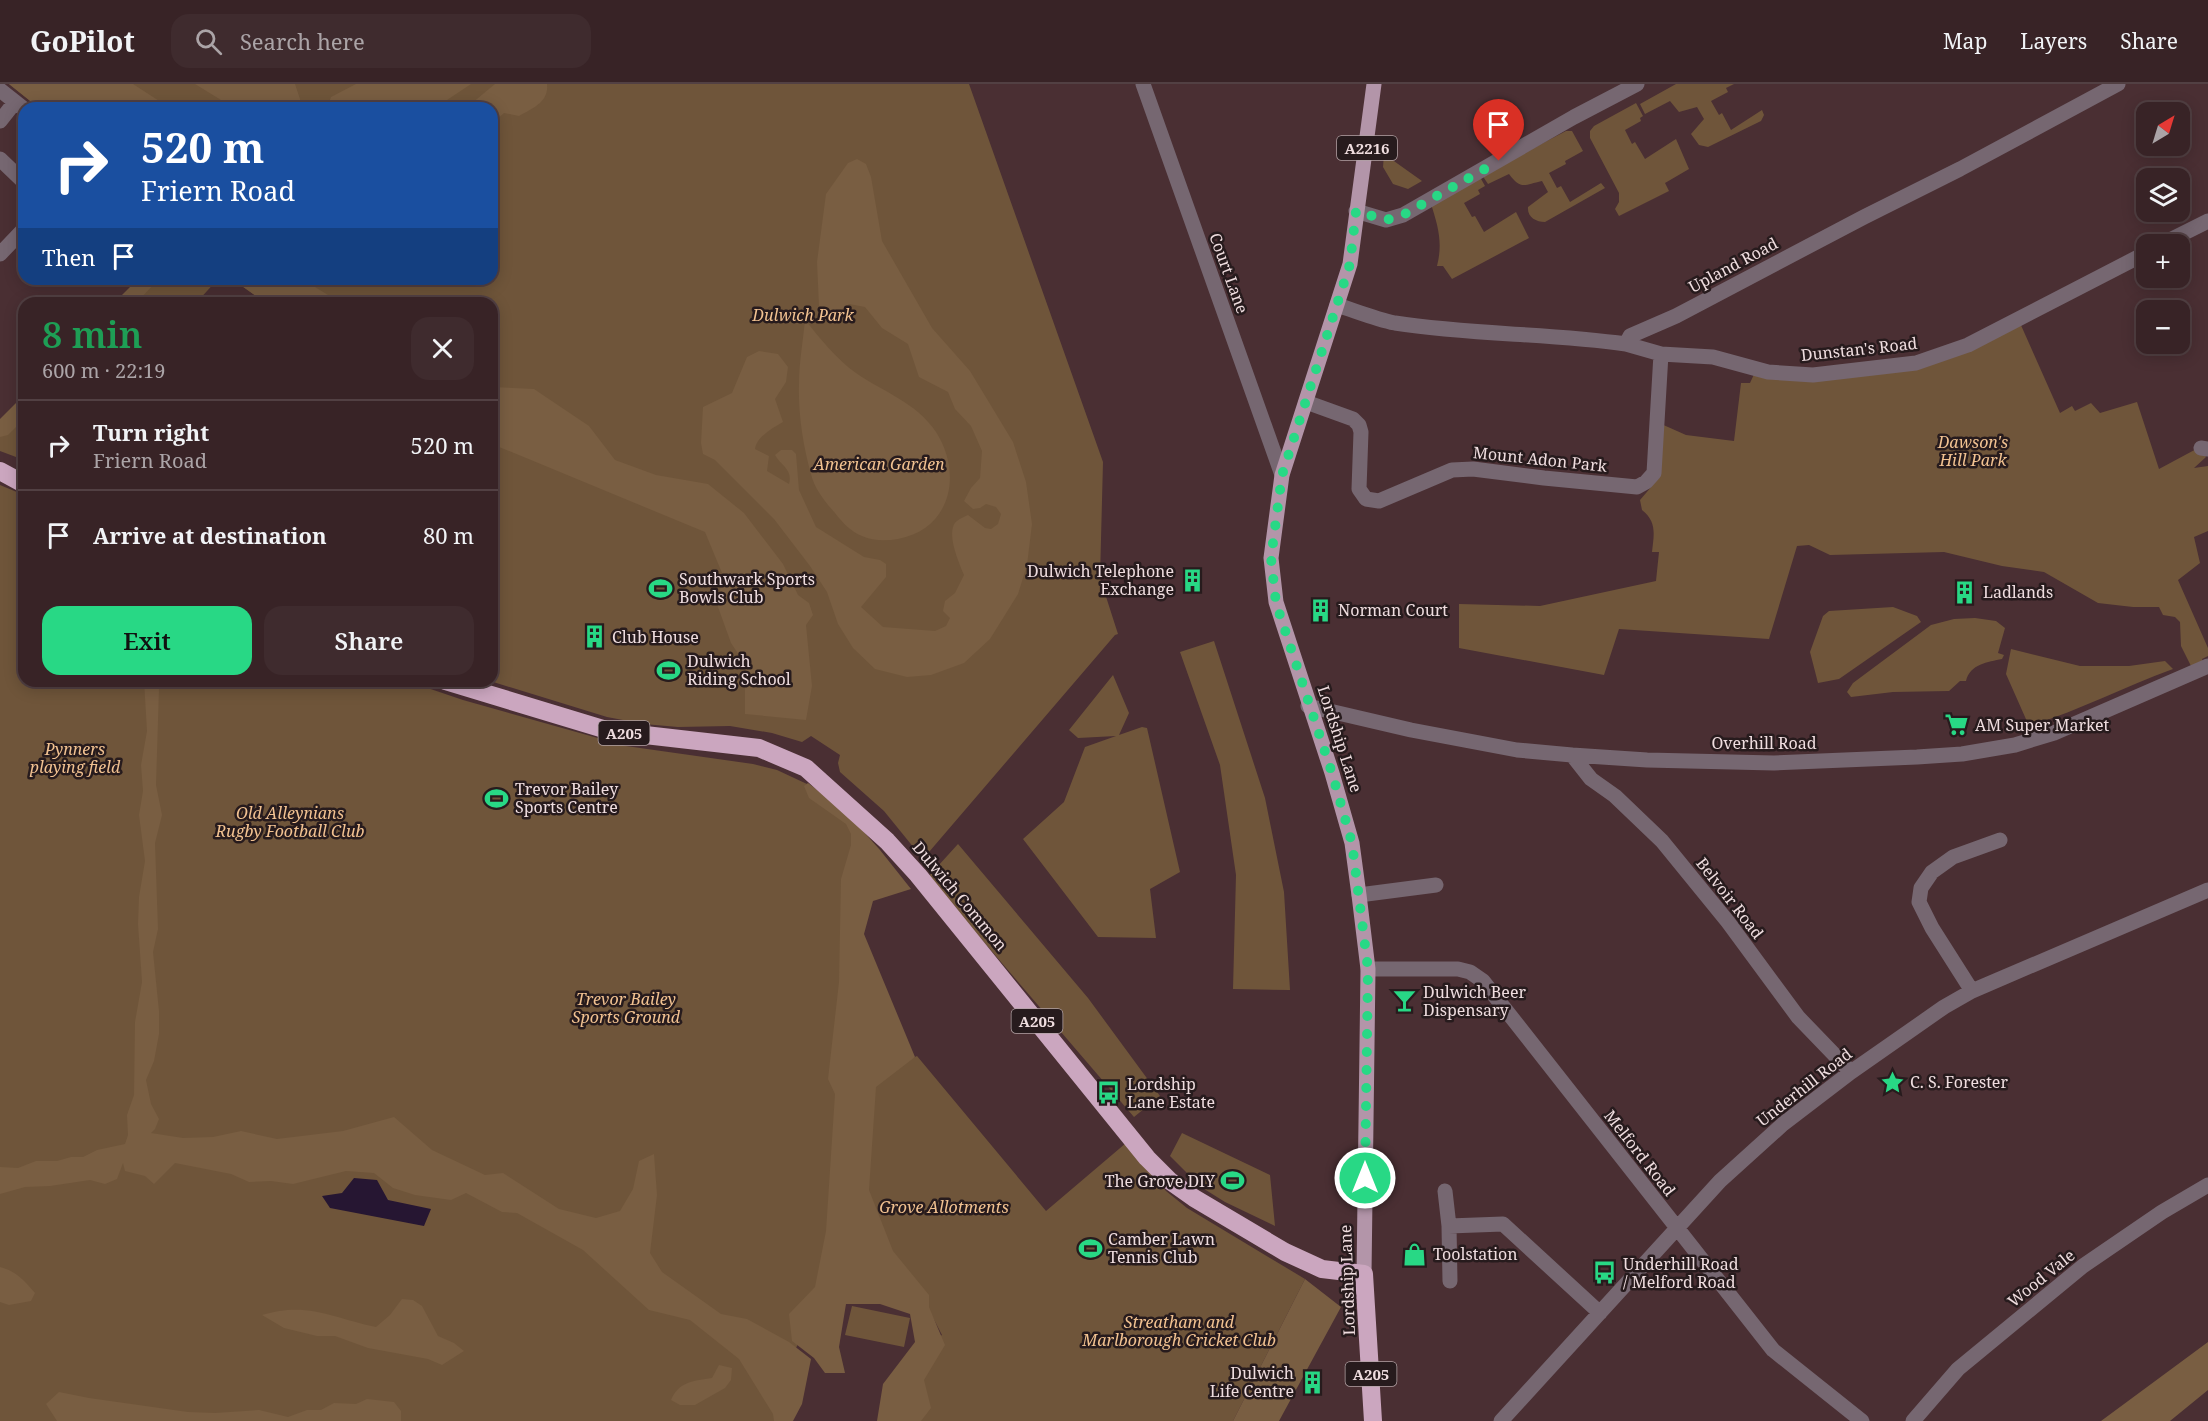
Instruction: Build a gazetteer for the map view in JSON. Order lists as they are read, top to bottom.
{
  "streets": {
    "highway": ["A205", "Lordship Lane", "Dulwich Common"],
    "main road": ["A2216"],
    "street": [
      "Upland Road",
      "Court Lane",
      "Dunstan's Road",
      "Mount Adon Park",
      "Overhill Road",
      "Belvoir Road",
      "Underhill Road",
      "Melford Road",
      "Wood Vale"
    ]
  },
  "crossings": [
    ["Upland Road", "Dunstan's Road"],
    ["Court Lane", "Lordship Lane"],
    ["Dunstan's Road", "Mount Adon Park"],
    ["Mount Adon Park", "Lordship Lane"],
    ["Lordship Lane", "Overhill Road"],
    ["Lordship Lane", "Dulwich Common"],
    ["Lordship Lane", "Melford Road"],
    ["Overhill Road", "Belvoir Road"],
    ["Belvoir Road", "Underhill Road"],
    ["Underhill Road", "Melford Road"]
  ],
  "parks": [
    "Dulwich Park",
    "Dawson's Hill Park",
    "American Garden",
    "Pynners playing field",
    "Old Alleynians Rugby Football Club",
    "Trevor Bailey Sports Ground",
    "Grove Allotments",
    "Streatham and Marlborough Cricket Club"
  ],
  "places": {
    "building": [
      "Dulwich Telephone Exchange",
      "Ladlands",
      "Norman Court",
      "Club House",
      "Dulwich Life Centre"
    ],
    "sports": [
      "Southwark Sports Bowls Club",
      "Dulwich Riding School",
      "Trevor Bailey Sports Centre",
      "The Grove DIY",
      "Camber Lawn Tennis Club"
    ],
    "supermarket": ["AM Super Market"],
    "bar": ["Dulwich Beer Dispensary"],
    "place": ["C. S. Forester"],
    "bus stop": ["Lordship Lane Estate", "Underhill Road / Melford Road"],
    "shop": ["Toolstation"]
  },
  "north": "top right",
  "page": {
    "header": "GoPilot",
    "search": "Search here",
    "nav": ["Map", "Layers", "Share"],
    "map_buttons": ["+", "−"],
    "turn": ["520 m", "Friern Road"],
    "then": "Then",
    "heading": ["8 min", "600 m · 22:19"],
    "list": [
      {
        "name": "Turn right",
        "note": "Friern Road",
        "value": "520 m"
      },
      {
        "name": "Arrive at destination",
        "value": "80 m"
      }
    ],
    "buttons": ["Exit", "Share"]
  }
}
